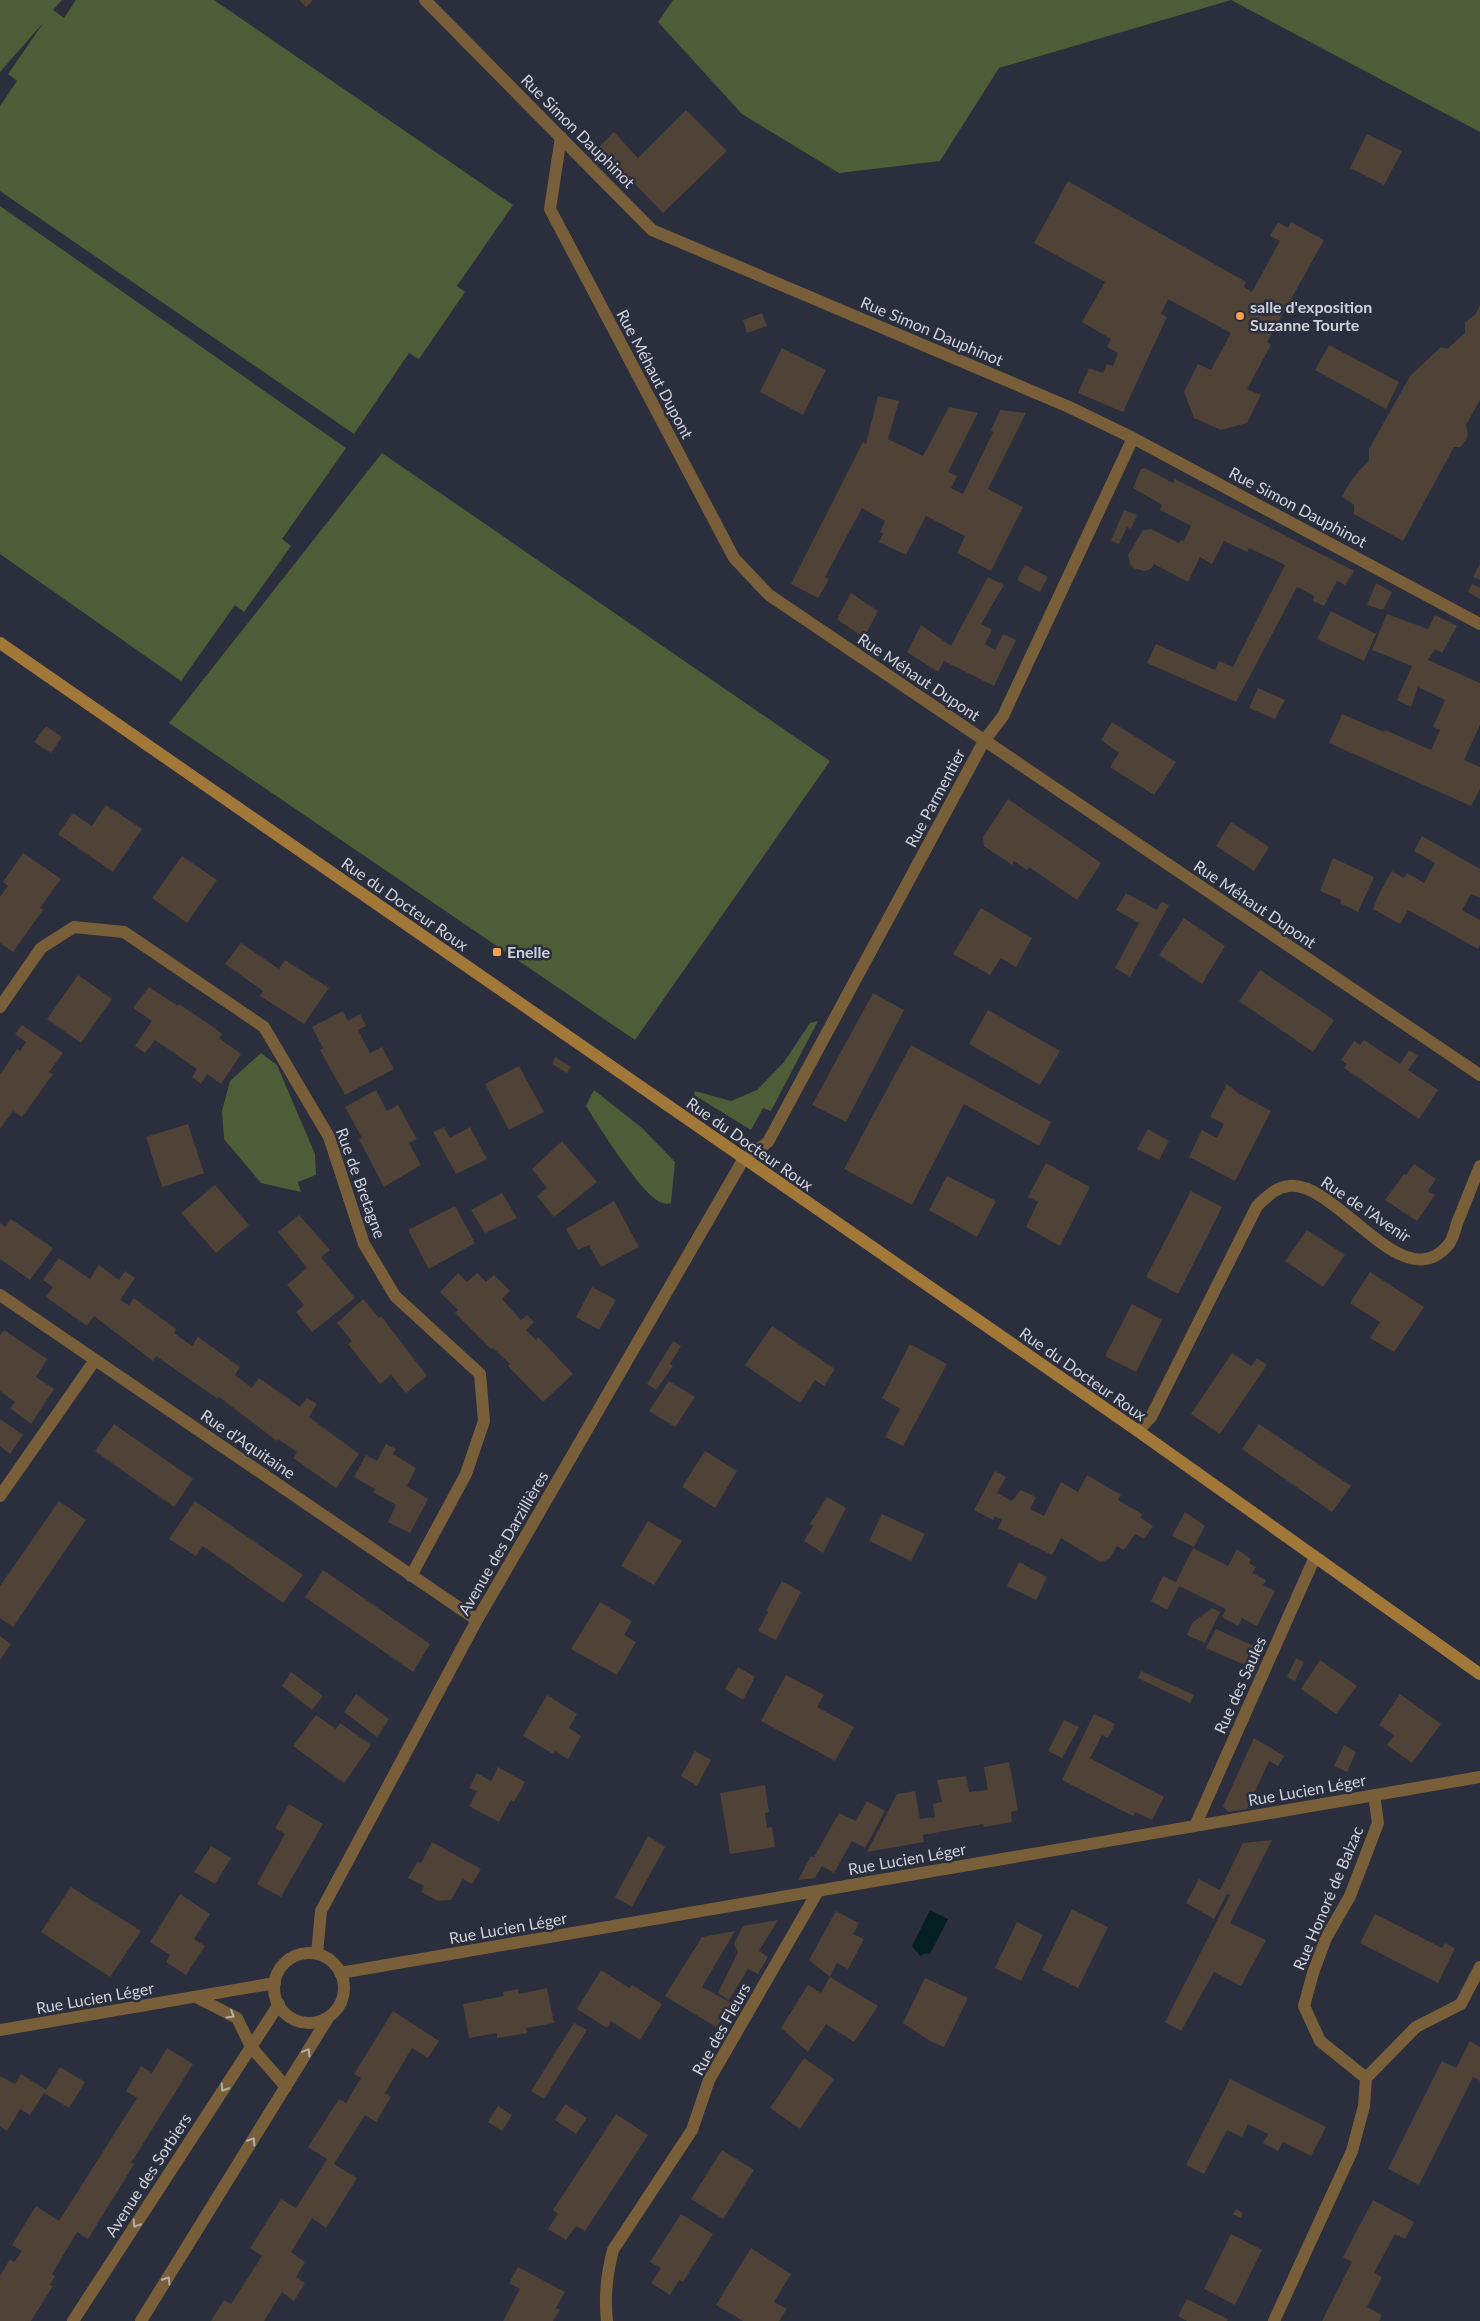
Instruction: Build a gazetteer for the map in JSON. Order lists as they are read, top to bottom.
{
  "streets": {
    "street": [
      "Rue Simon Dauphinot",
      "Rue Méhaut Dupont",
      "Rue Parmentier",
      "Rue du Docteur Roux",
      "Rue de Bretagne",
      "Rue de l'Avenir",
      "Rue d'Aquitaine",
      "Avenue des Darzillières",
      "Rue des Saules",
      "Rue Lucien Léger",
      "Rue Honoré de Balzac",
      "Rue des Fleurs",
      "Avenue des Sorbiers"
    ]
  },
  "crossings": [
    ["Rue Simon Dauphinot", "Rue Méhaut Dupont"],
    ["Rue Simon Dauphinot", "Rue Parmentier"],
    ["Rue Méhaut Dupont", "Rue Parmentier"],
    ["Rue Parmentier", "Rue du Docteur Roux"],
    ["Rue Parmentier", "Avenue des Darzillières"],
    ["Rue du Docteur Roux", "Rue de l'Avenir"],
    ["Rue du Docteur Roux", "Avenue des Darzillières"],
    ["Rue du Docteur Roux", "Rue des Saules"],
    ["Rue de Bretagne", "Rue d'Aquitaine"],
    ["Rue d'Aquitaine", "Avenue des Darzillières"],
    ["Avenue des Darzillières", "Rue Lucien Léger"],
    ["Avenue des Darzillières", "Avenue des Sorbiers"],
    ["Rue des Saules", "Rue Lucien Léger"],
    ["Rue Lucien Léger", "Rue Honoré de Balzac"],
    ["Rue Lucien Léger", "Rue des Fleurs"],
    ["Rue Lucien Léger", "Avenue des Sorbiers"]
  ],
  "places": {
    "other": ["salle d'exposition Suzanne Tourte"],
    "transit": ["Enelle"]
  }
}
